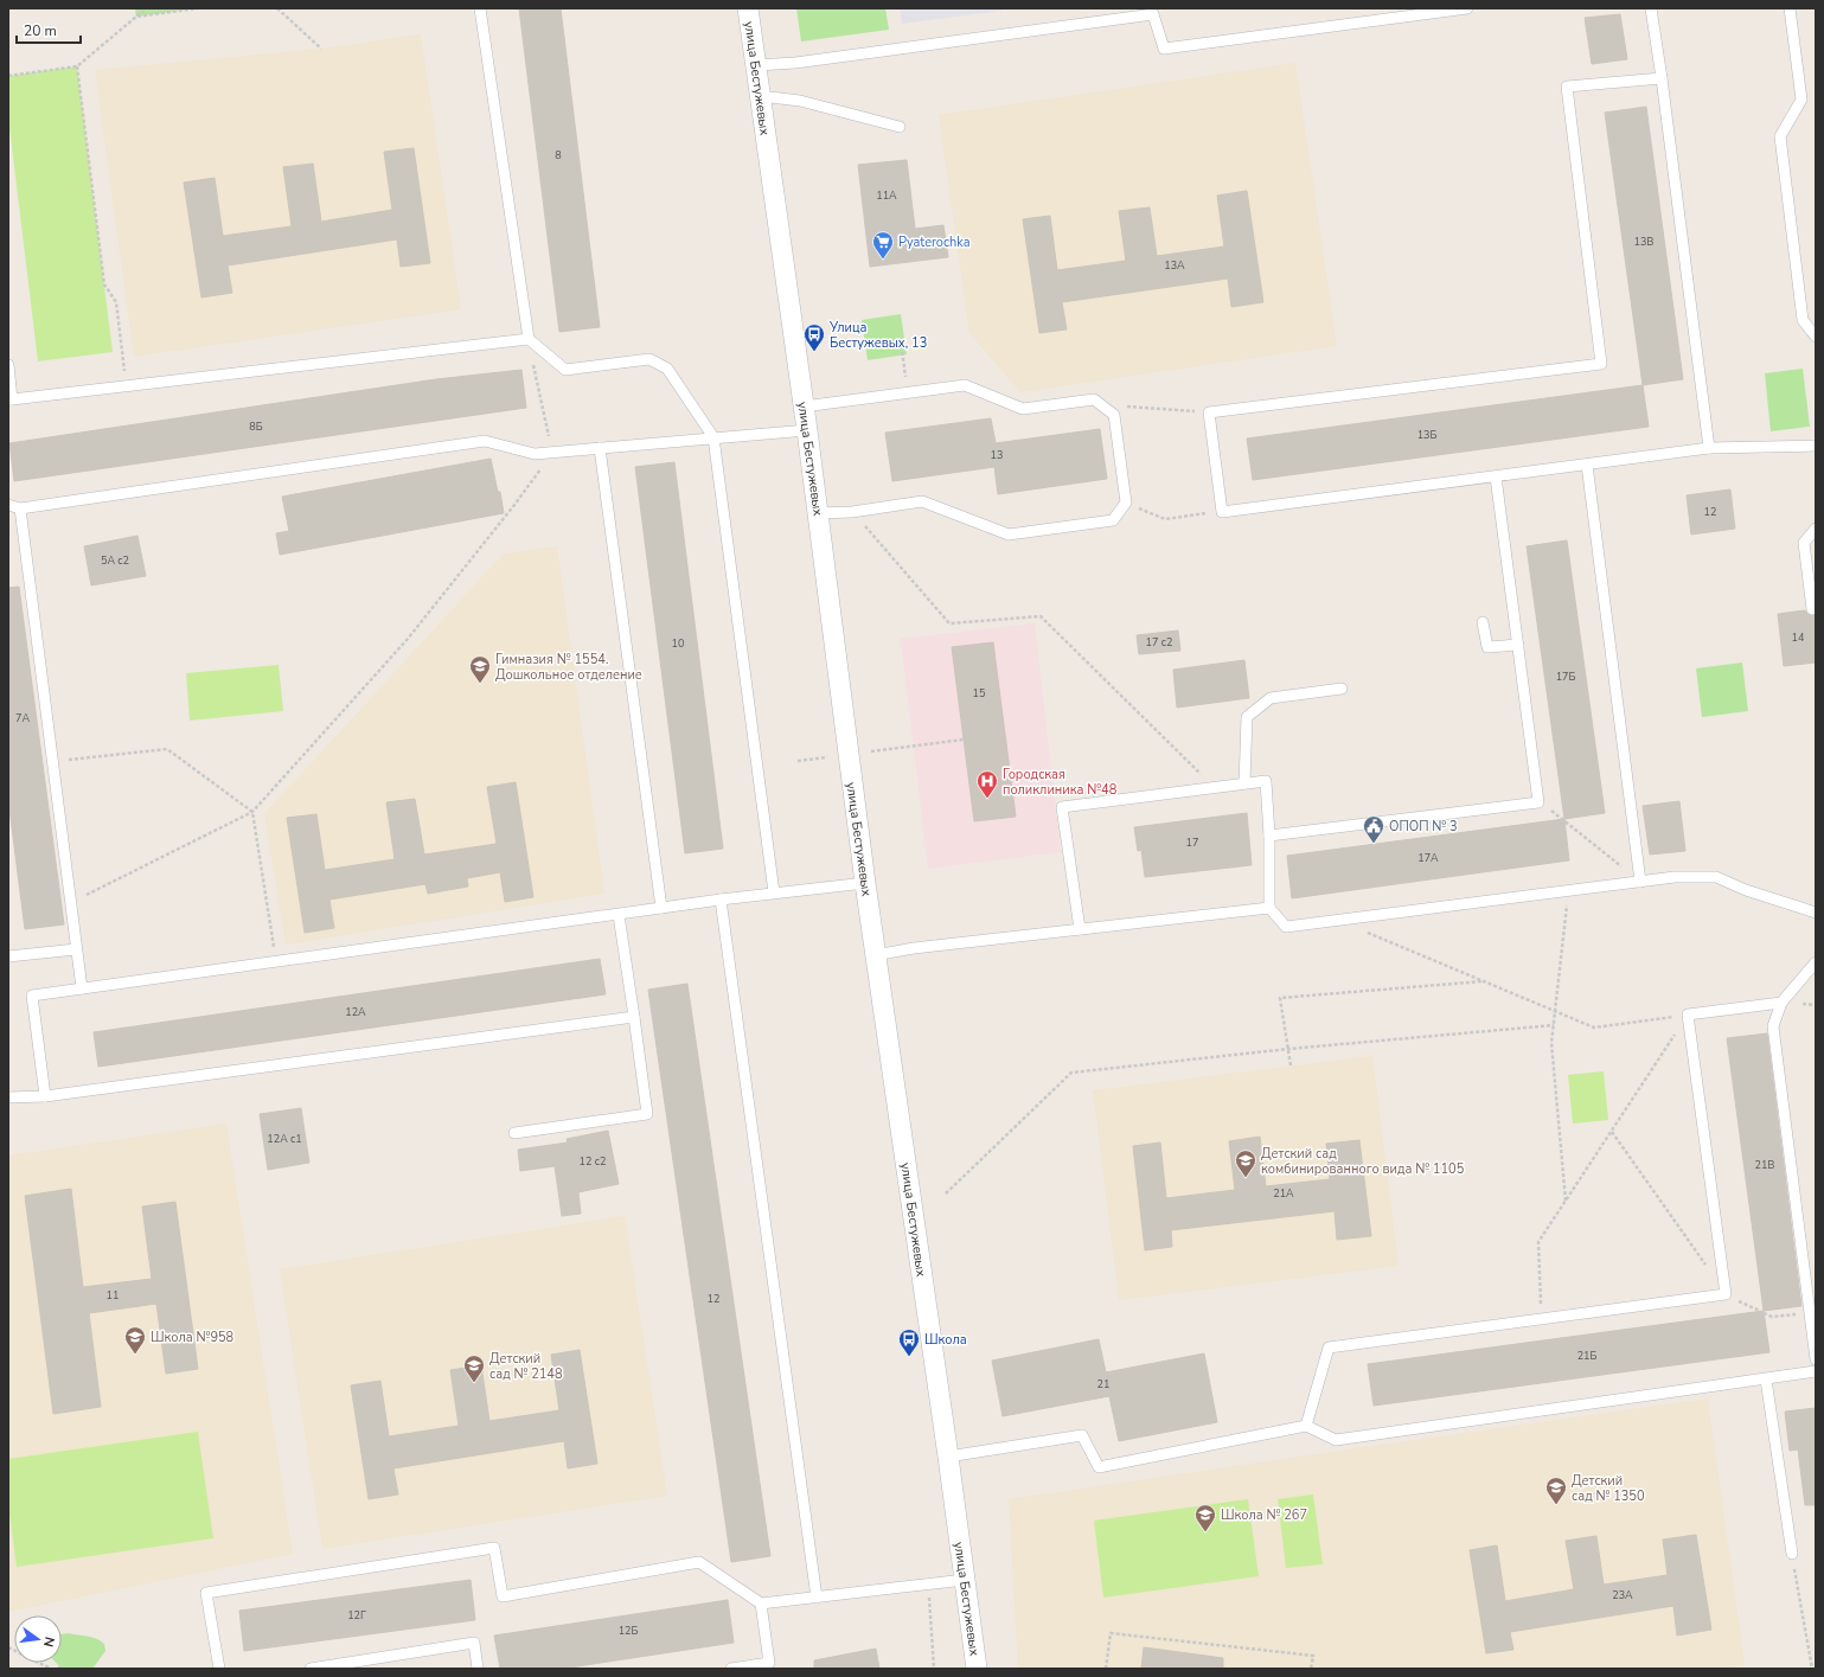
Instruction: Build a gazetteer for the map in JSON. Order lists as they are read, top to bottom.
{
  "streets": {
    "street": ["улица Бестужевых"]
  },
  "places": {
    "supermarket": ["Pyaterochka"],
    "bus stop": ["Улица Бестужевых, 13", "Школа"],
    "school or university": [
      "Гимназия № 1554. Дошкольное отделение",
      "Детский сад комбинированного вида № 1105",
      "Школа №958",
      "Детский сад № 2148",
      "Детский сад № 1350",
      "Школа № 267"
    ],
    "hospital": ["Городская поликлиника №48"],
    "public building": ["ОПОП № 3"]
  },
  "house_numbers": [
    "8",
    "11А",
    "13В",
    "13А",
    "8Б",
    "13Б",
    "13",
    "12",
    "5А с2",
    "14",
    "17 с2",
    "10",
    "17Б",
    "15",
    "7А",
    "17",
    "17А",
    "12А",
    "12А с1",
    "12 с2",
    "21В",
    "21А",
    "11",
    "12",
    "21Б",
    "21",
    "23А",
    "12Г",
    "12Б"
  ],
  "scale_bar": "20 m",
  "north": "right"
}
